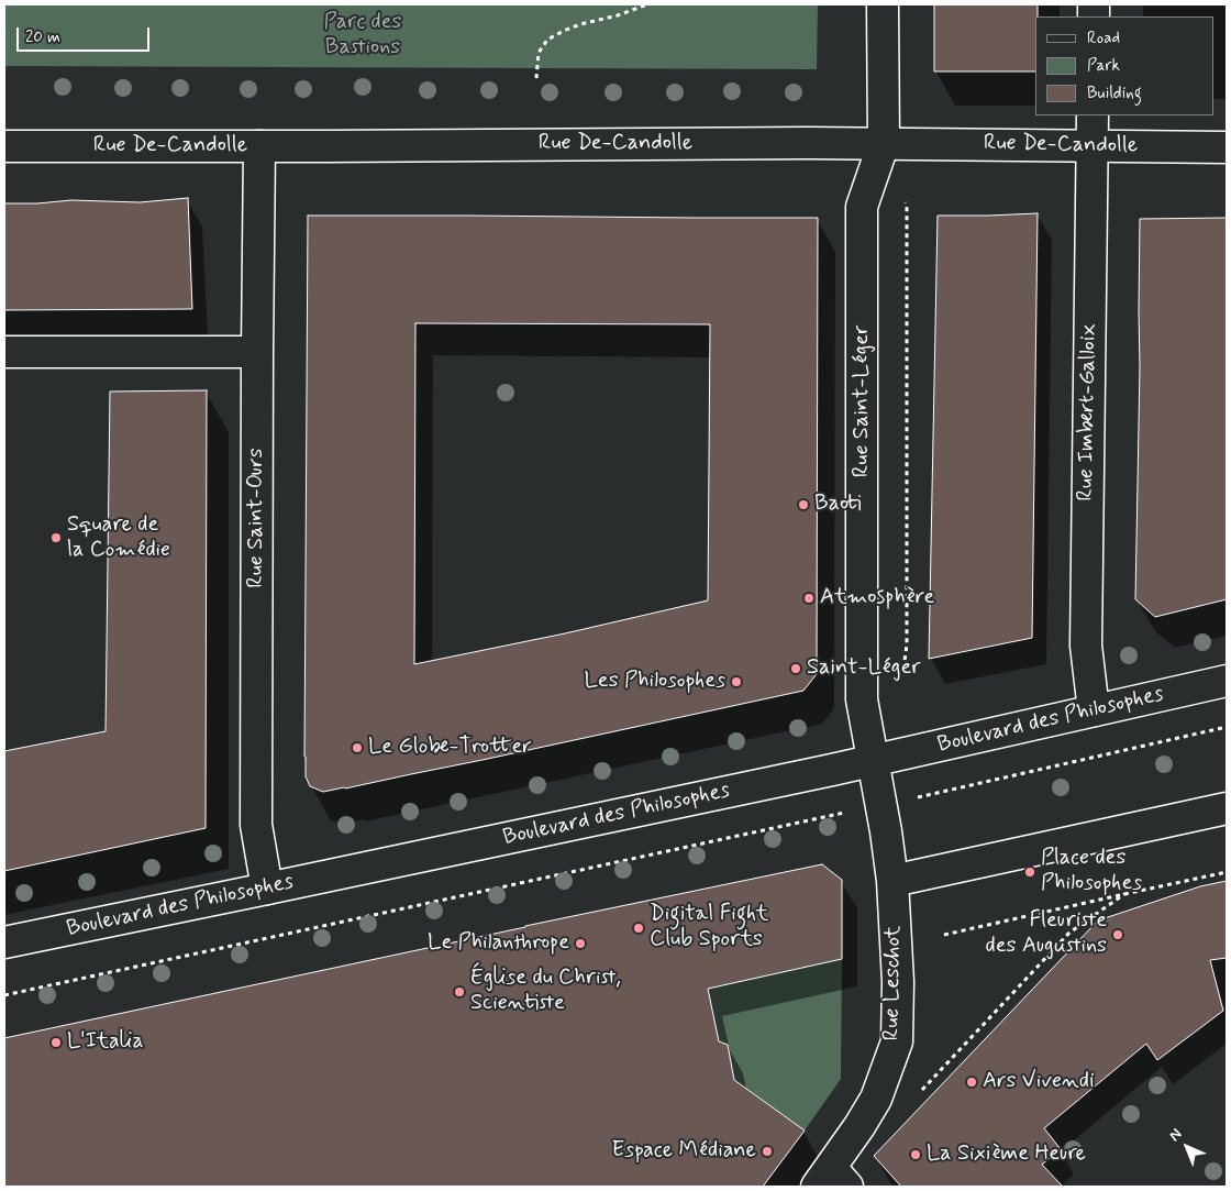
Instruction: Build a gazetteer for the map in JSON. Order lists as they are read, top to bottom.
{
  "streets": {
    "street": [
      "Rue De-Candolle",
      "Rue Saint-Léger",
      "Rue Imbert-Galloix",
      "Rue Saint-Ours",
      "Boulevard des Philosophes",
      "Rue Leschot"
    ]
  },
  "crossings": [
    ["Rue De-Candolle", "Rue Saint-Léger"],
    ["Rue De-Candolle", "Rue Imbert-Galloix"],
    ["Rue De-Candolle", "Rue Saint-Ours"],
    ["Rue Saint-Léger", "Boulevard des Philosophes"],
    ["Rue Saint-Léger", "Rue Leschot"],
    ["Rue Imbert-Galloix", "Boulevard des Philosophes"],
    ["Rue Saint-Ours", "Boulevard des Philosophes"],
    ["Boulevard des Philosophes", "Rue Leschot"]
  ],
  "parks": ["Parc des Bastions"],
  "places": [
    "Baoti",
    "Square de la Comédie",
    "Atmosphère",
    "Saint-Léger",
    "Les Philosophes",
    "Le Globe-Trotter",
    "Place des Philosophes",
    "Digital Fight Club Sports",
    "Fleuriste des Augustins",
    "Le Philanthrope",
    "Église du Christ, Scientiste",
    "L'Italia",
    "Ars Vivendi",
    "Espace Médiane",
    "La Sixième Heure"
  ],
  "legend": ["Road", "Park", "Building"],
  "scale_bar": "20 m",
  "north": "top left"
}
